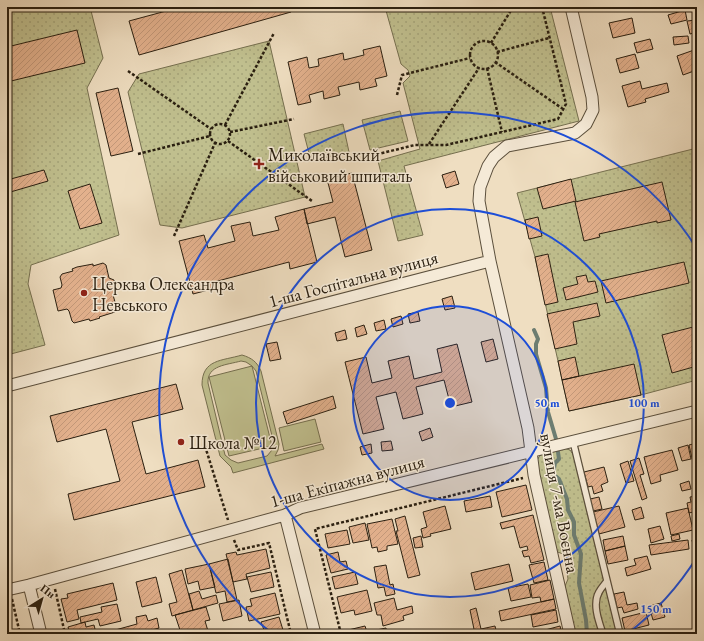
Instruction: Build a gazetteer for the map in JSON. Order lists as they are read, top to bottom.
{
  "streets": {
    "street": ["1-ша Госпітальна вулиця", "1-ша Екіпажна вулиця", "вулиця 7-ма Воєнна"]
  },
  "crossings": [
    ["1-ша Госпітальна вулиця", "вулиця 7-ма Воєнна"],
    ["1-ша Екіпажна вулиця", "вулиця 7-ма Воєнна"]
  ],
  "places": {
    "health": ["Миколаївський військовий шпиталь"],
    "other": ["Церква Олександра Невського", "Школа №12"]
  },
  "north": "top right",
  "rings": ["50 m", "100 m", "150 m"]
}
